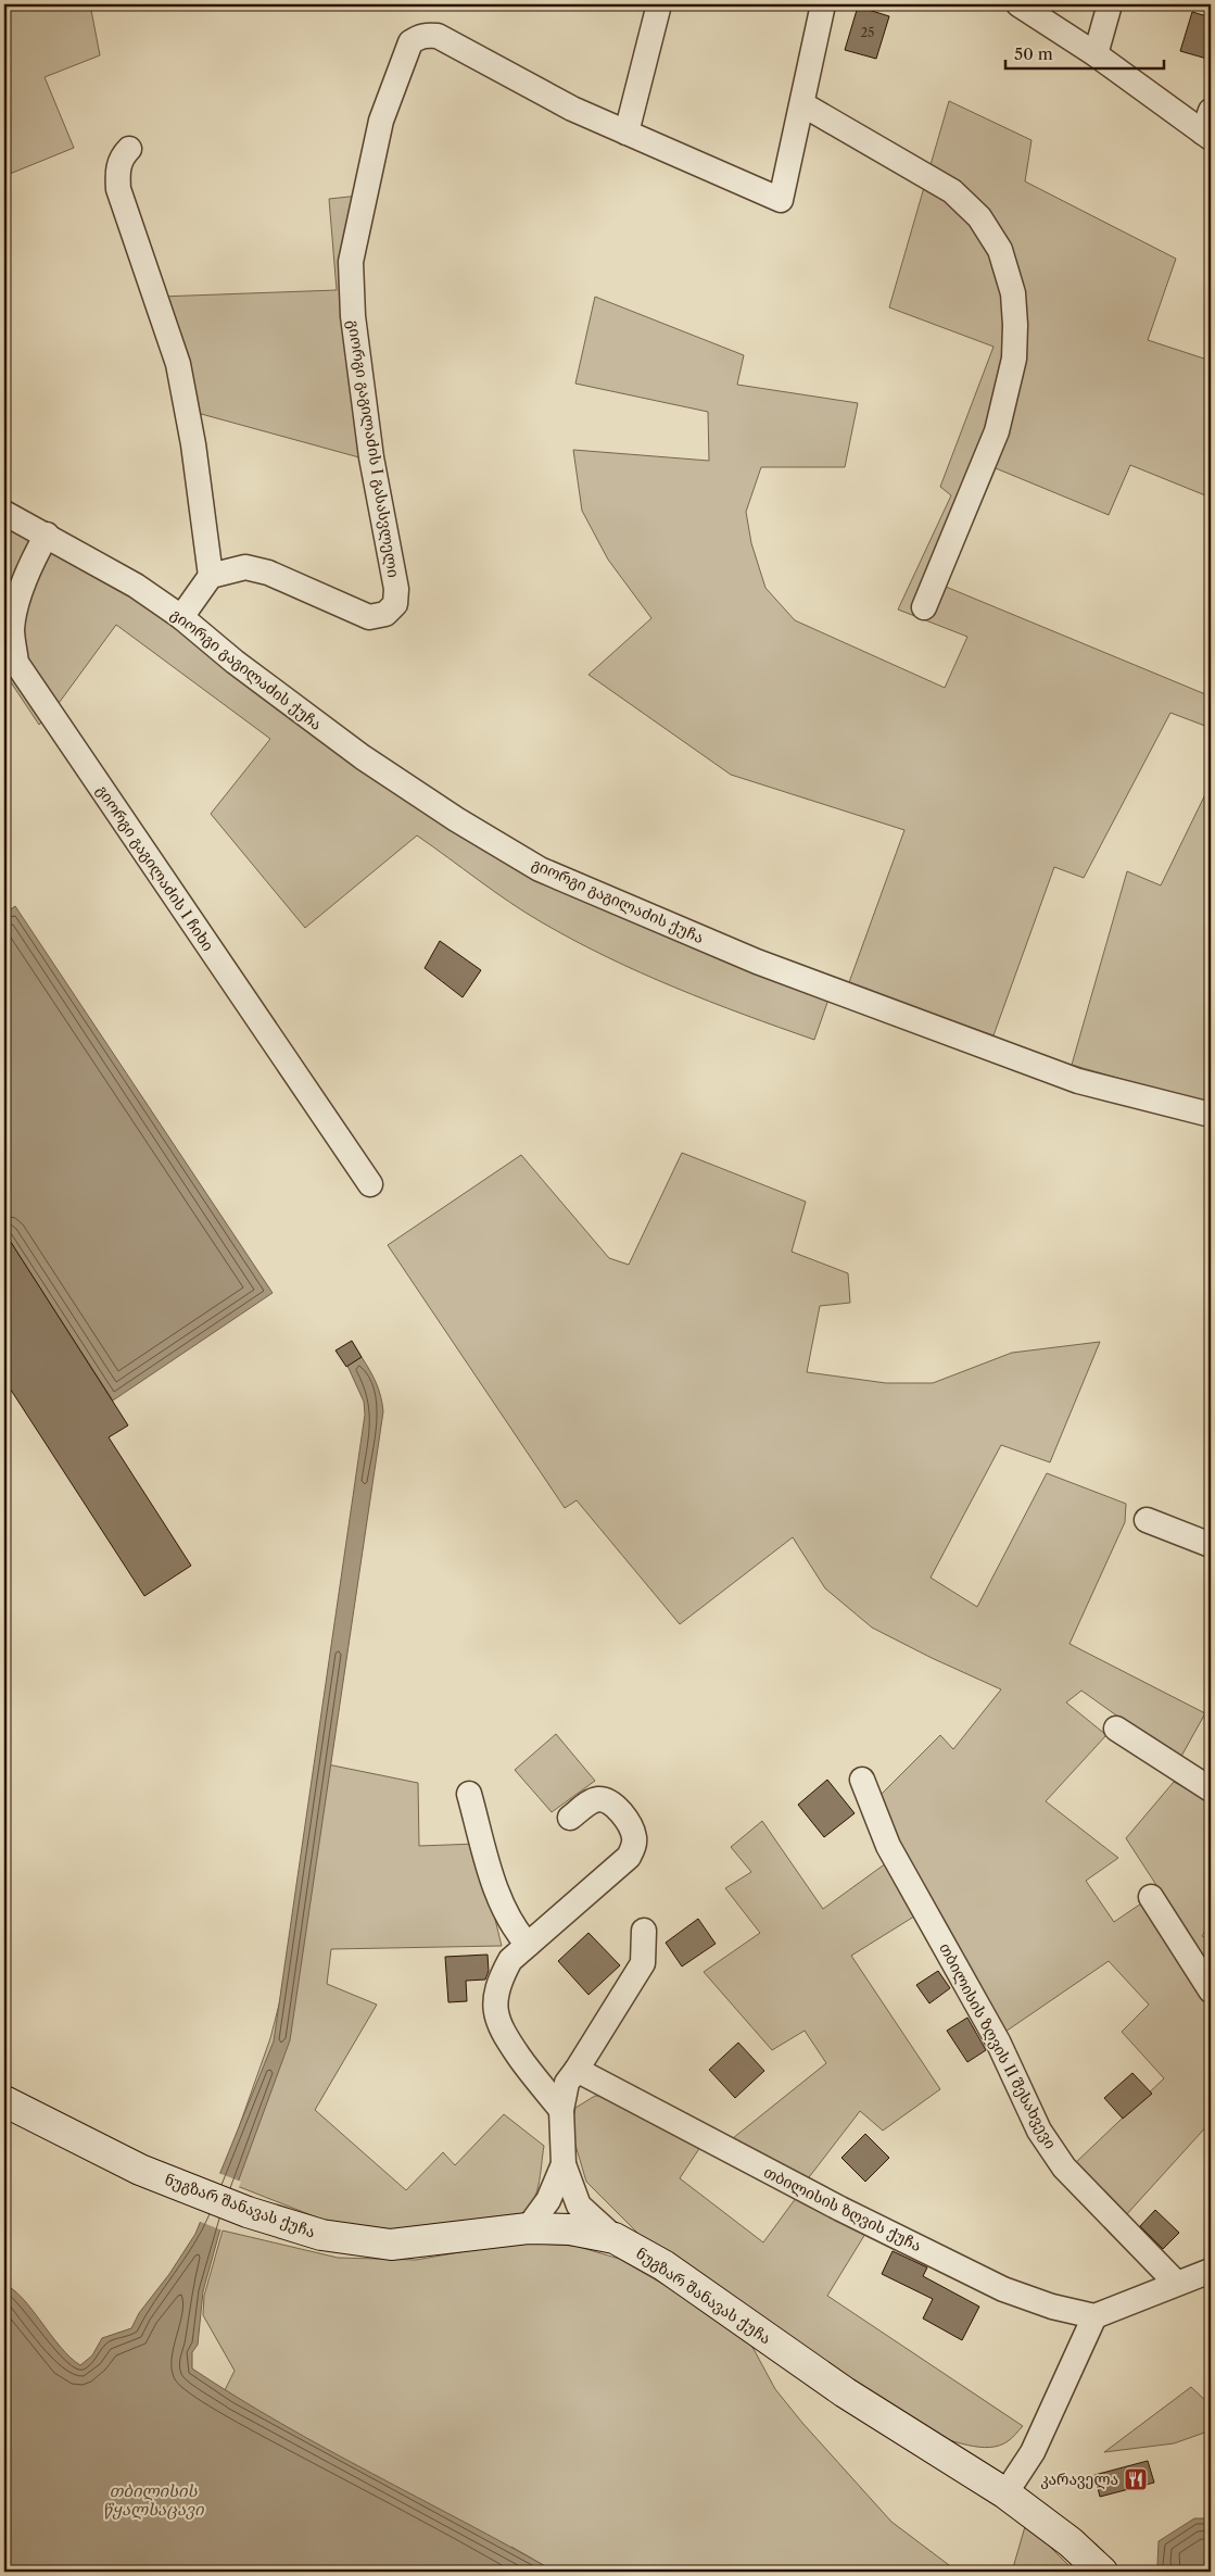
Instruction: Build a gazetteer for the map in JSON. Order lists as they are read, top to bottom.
{
  "streets": {
    "main road": ["ნუგზარ შანავას ქუჩა"],
    "street": [
      "გიორგი გაგილაძის I გასასვლელი",
      "გიორგი გაგილაძის ქუჩა",
      "გიორგი გაგილაძის I ჩიხი",
      "თბილისის ზღვის II შესახვევი",
      "თბილისის ზღვის ქუჩა"
    ]
  },
  "crossings": [
    ["გიორგი გაგილაძის ქუჩა", "გიორგი გაგილაძის I ჩიხი"]
  ],
  "water": ["თბილისის წყალსაცავი"],
  "places": {
    "restaurant": ["კარაველა"]
  },
  "house_numbers": ["25"],
  "scale_bar": "50 m"
}
